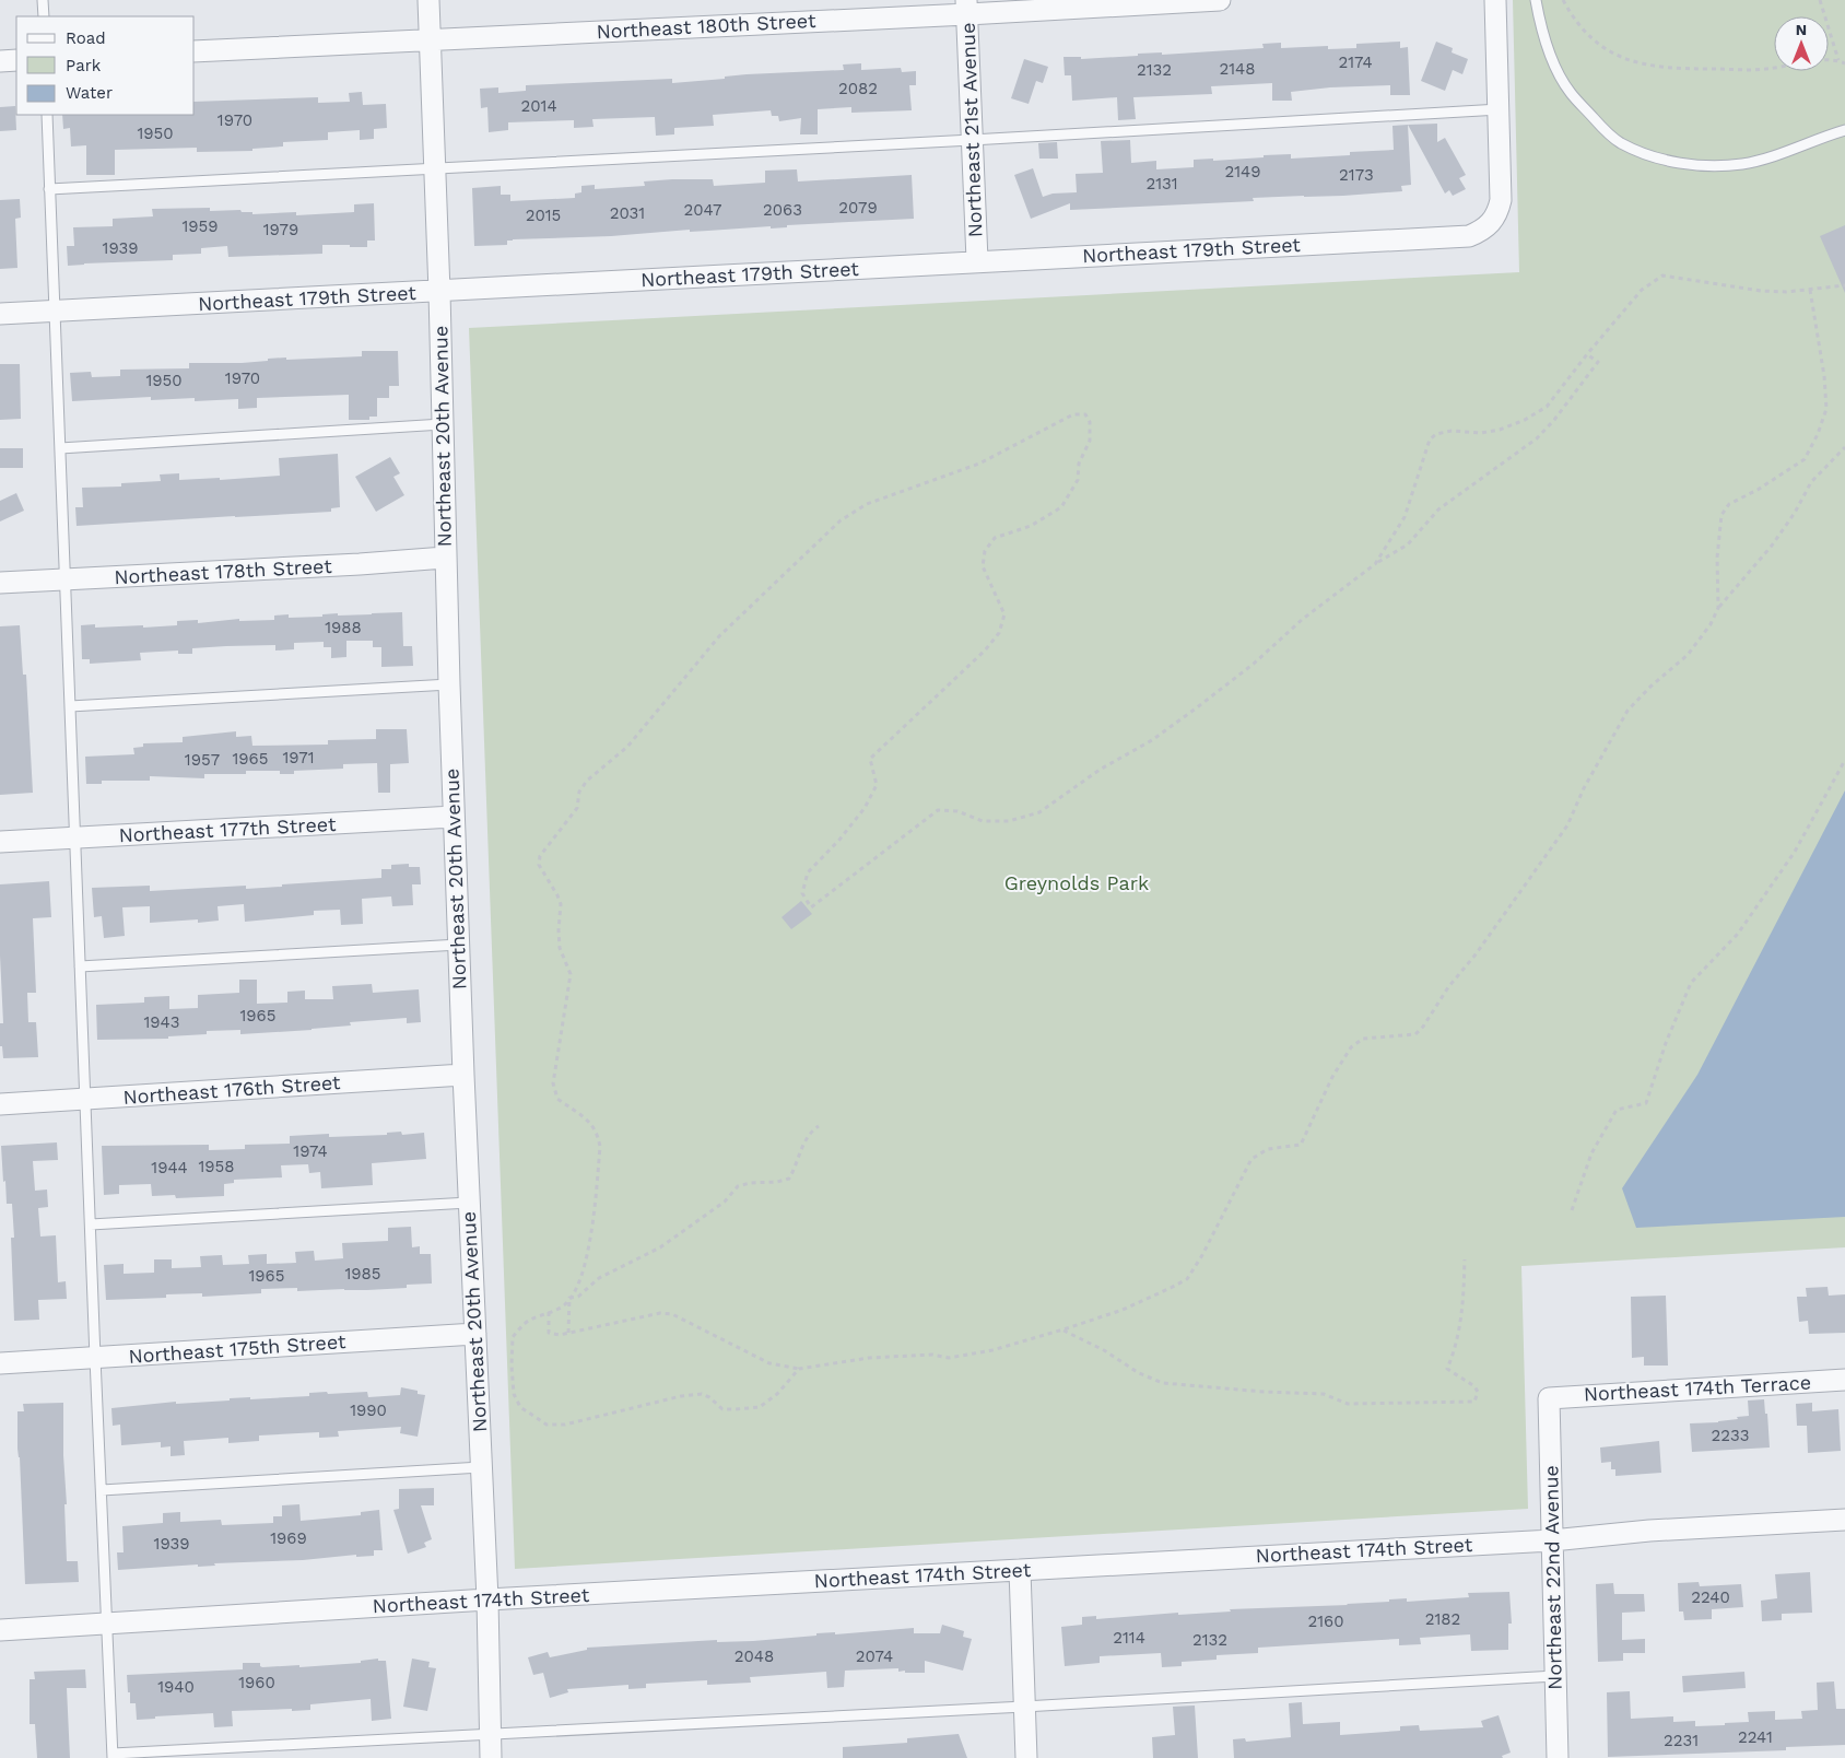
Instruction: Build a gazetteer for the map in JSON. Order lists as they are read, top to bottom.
{
  "streets": {
    "street": [
      "Northeast 180th Street",
      "Northeast 21st Avenue",
      "Northeast 179th Street",
      "Northeast 20th Avenue",
      "Northeast 178th Street",
      "Northeast 177th Street",
      "Northeast 176th Street",
      "Northeast 175th Street",
      "Northeast 174th Terrace",
      "Northeast 174th Street",
      "Northeast 22nd Avenue"
    ]
  },
  "crossings": [
    ["Northeast 180th Street", "Northeast 21st Avenue"],
    ["Northeast 180th Street", "Northeast 20th Avenue"],
    ["Northeast 21st Avenue", "Northeast 179th Street"],
    ["Northeast 179th Street", "Northeast 20th Avenue"],
    ["Northeast 20th Avenue", "Northeast 178th Street"],
    ["Northeast 20th Avenue", "Northeast 177th Street"],
    ["Northeast 20th Avenue", "Northeast 176th Street"],
    ["Northeast 20th Avenue", "Northeast 175th Street"],
    ["Northeast 20th Avenue", "Northeast 174th Street"],
    ["Northeast 174th Terrace", "Northeast 22nd Avenue"],
    ["Northeast 174th Street", "Northeast 22nd Avenue"]
  ],
  "parks": ["Greynolds Park"],
  "house_numbers": [
    "2174",
    "2148",
    "2132",
    "2082",
    "2014",
    "1970",
    "1950",
    "2149",
    "2173",
    "2131",
    "2079",
    "2047",
    "2063",
    "2031",
    "2015",
    "1959",
    "1979",
    "1939",
    "1970",
    "1950",
    "1988",
    "1971",
    "1965",
    "1957",
    "1965",
    "1943",
    "1974",
    "1958",
    "1944",
    "1985",
    "1965",
    "1990",
    "2233",
    "1969",
    "1939",
    "2240",
    "2182",
    "2160",
    "2114",
    "2132",
    "2048",
    "2074",
    "1960",
    "1940",
    "2241",
    "2231"
  ],
  "legend": ["Road", "Park", "Water"],
  "north": "top"
}
